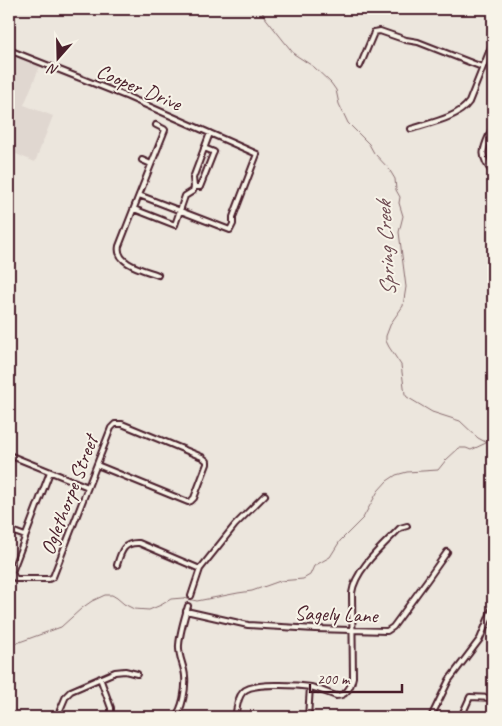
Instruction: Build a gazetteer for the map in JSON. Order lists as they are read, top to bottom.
{
  "streets": {
    "street": ["Cooper Drive", "Oglethorpe Street", "Sagely Lane"]
  },
  "water": ["Spring Creek"],
  "scale_bar": "200 m",
  "north": "bottom"
}
